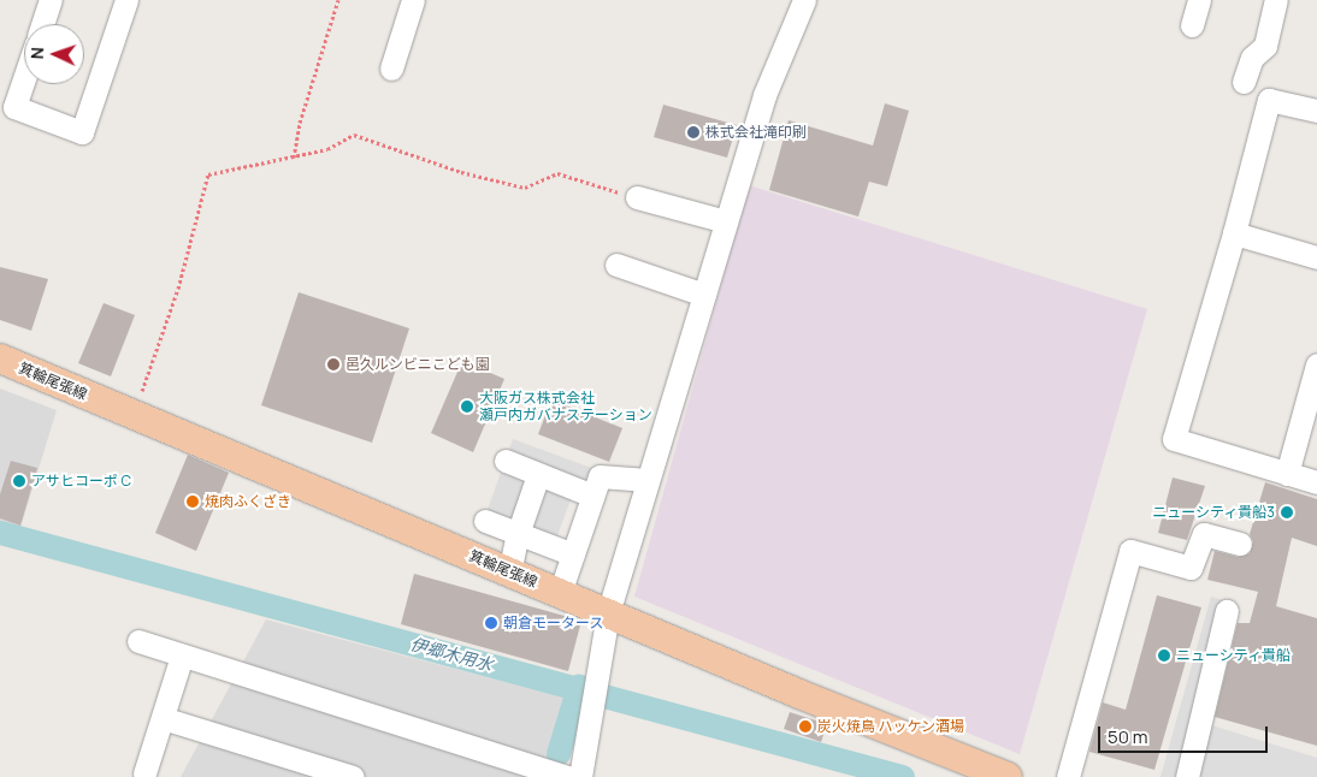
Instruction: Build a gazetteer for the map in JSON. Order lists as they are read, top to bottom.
{
  "streets": {
    "main road": ["箕輪尾張線"]
  },
  "water": ["伊郷木用水"],
  "places": [
    "株式会社滝印刷",
    "邑久ルンビニこども園",
    "大阪ガス株式会社 瀬戸内ガバナステーション",
    "アサヒコーポ C",
    "焼肉ふくざき",
    "ニューシティ貴船3",
    "朝倉モータース",
    "ニューシティ貴船",
    "炭火焼鳥 ハッケン酒場"
  ],
  "scale_bar": "50 m",
  "north": "left"
}
